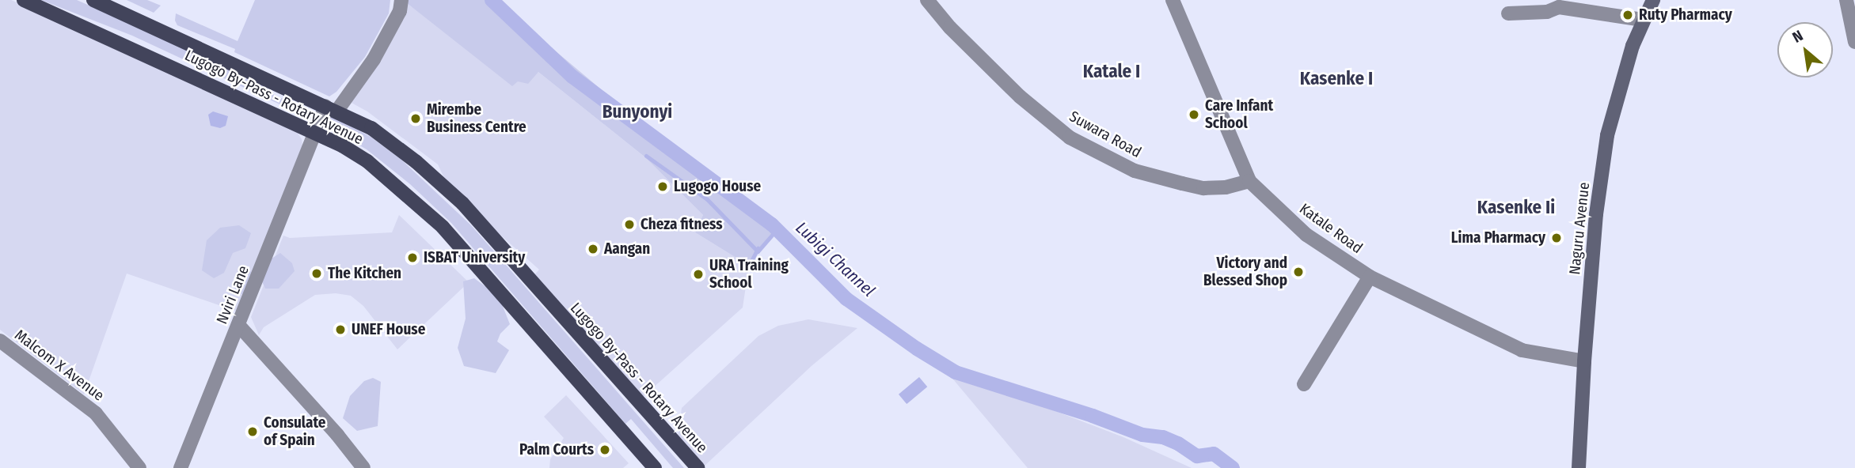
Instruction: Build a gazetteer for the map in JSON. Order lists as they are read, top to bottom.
{
  "streets": {
    "main road": ["Lugogo By-Pass - Rotary Avenue"],
    "street": [
      "Suwara Road",
      "Katale Road",
      "Naguru Avenue",
      "Nviri Lane",
      "Malcom X Avenue"
    ]
  },
  "crossings": [
    ["Lugogo By-Pass - Rotary Avenue", "Nviri Lane"],
    ["Suwara Road", "Katale Road"],
    ["Katale Road", "Naguru Avenue"]
  ],
  "districts": [
    "Katale I",
    "Kasenke I",
    "Bunyonyi",
    "Kasenke Ii"
  ],
  "water": ["Lubigi Channel"],
  "places": [
    "Ruty Pharmacy",
    "Care Infant School",
    "Mirembe Business Centre",
    "Lugogo House",
    "Cheza fitness",
    "Lima Pharmacy",
    "Aangan",
    "ISBAT University",
    "Victory and Blessed Shop",
    "The Kitchen",
    "URA Training School",
    "UNEF House",
    "Consulate of Spain",
    "Palm Courts"
  ],
  "north": "top left"
}
